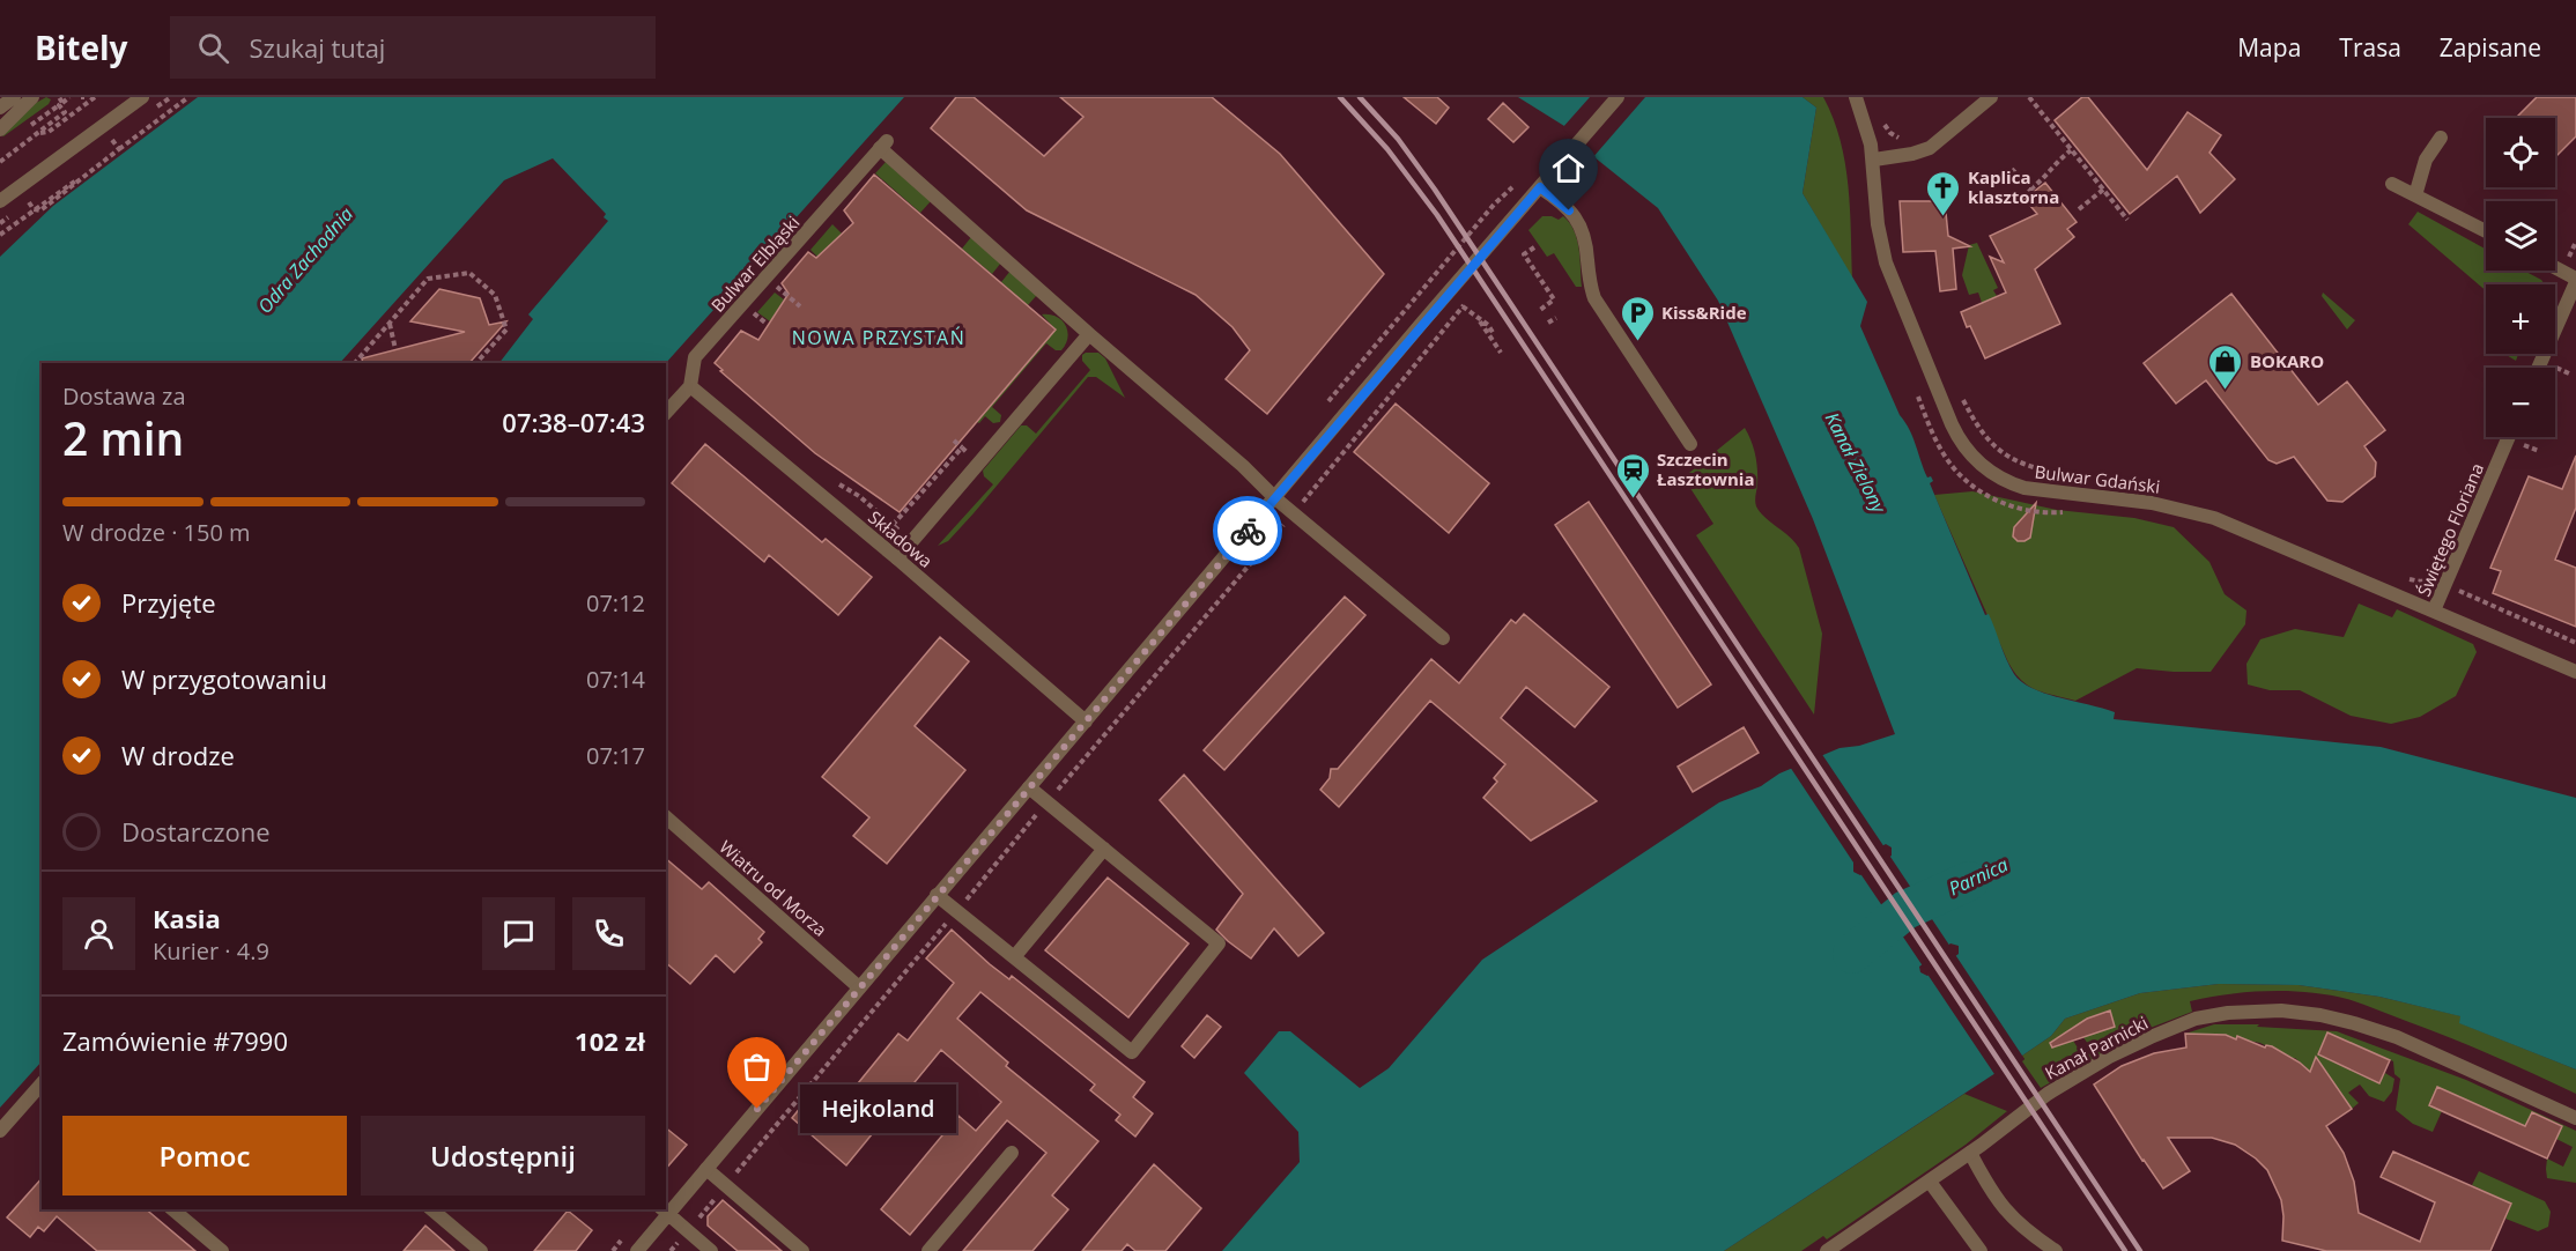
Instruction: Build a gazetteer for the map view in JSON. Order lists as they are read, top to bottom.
{
  "streets": {
    "street": [
      "Bulwar Elbląski",
      "Bulwar Gdański",
      "Świętego Floriana",
      "Składowa",
      "Wiatru od Morza",
      "Kanał Parnicki"
    ]
  },
  "crossings": [
    ["Bulwar Elbląski", "Składowa"],
    ["Bulwar Gdański", "Świętego Floriana"]
  ],
  "districts": ["NOWA PRZYSTAŃ"],
  "water": ["Odra Zachodnia", "Kanał Zielony", "Parnica"],
  "places": {
    "church": ["Kaplica klasztorna"],
    "parking": ["Kiss&Ride"],
    "shop": ["BOKARO"],
    "station": ["Szczecin Łasztownia"],
    "other": ["Hejkoland"]
  },
  "page": {
    "header": "Bitely",
    "search": "Szukaj tutaj",
    "nav": ["Mapa", "Trasa", "Zapisane"],
    "map_buttons": ["+", "−"],
    "heading": ["2 min", "Dostawa za", "07:38–07:43"],
    "panel": [
      "Kasia",
      "Kurier · 4.9",
      "Zamówienie #7990",
      "102 zł"
    ],
    "bar": "W drodze · 150 m",
    "list": [
      ["Przyjęte", "07:12"],
      ["W przygotowaniu", "07:14"],
      ["W drodze", "07:17"],
      "Dostarczone"
    ],
    "bubble": "Hejkoland",
    "buttons": ["Pomoc", "Udostępnij"]
  }
}
